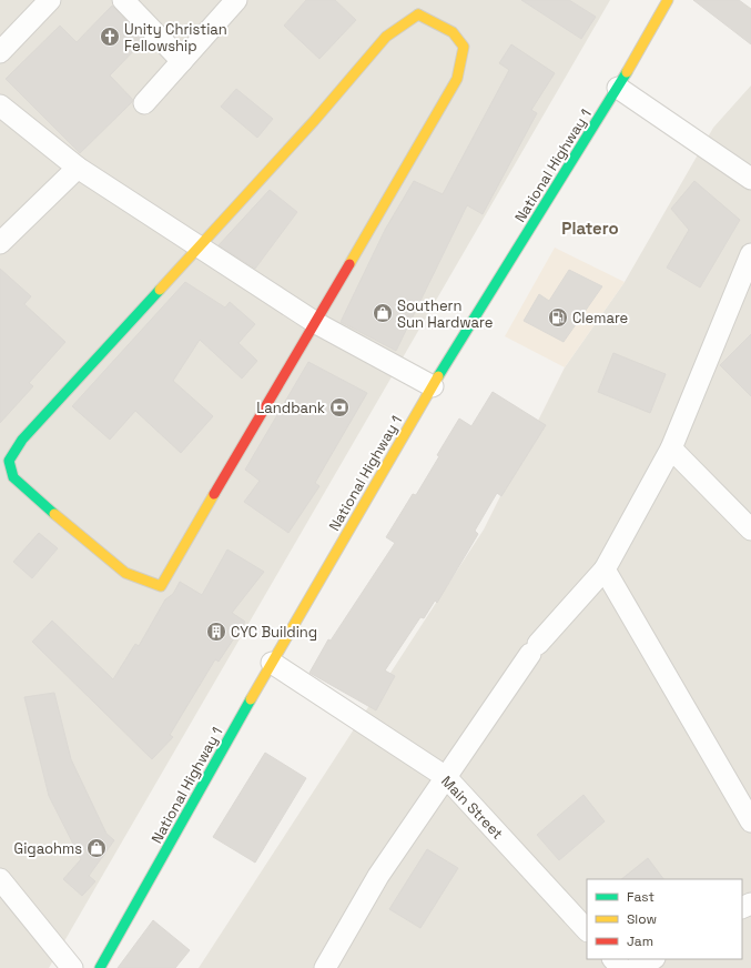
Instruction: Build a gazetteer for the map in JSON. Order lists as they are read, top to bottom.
{
  "streets": {
    "main road": ["National Highway 1"],
    "street": ["Main Street"]
  },
  "crossings": [
    ["National Highway 1", "Main Street"]
  ],
  "districts": ["Platero"],
  "places": {
    "church": ["Unity Christian Fellowship"],
    "shop": ["Southern Sun Hardware", "Gigaohms"],
    "fuel station": ["Clemare"],
    "bank": ["Landbank"],
    "building": ["CYC Building"]
  },
  "legend": ["Fast", "Slow", "Jam"]
}
